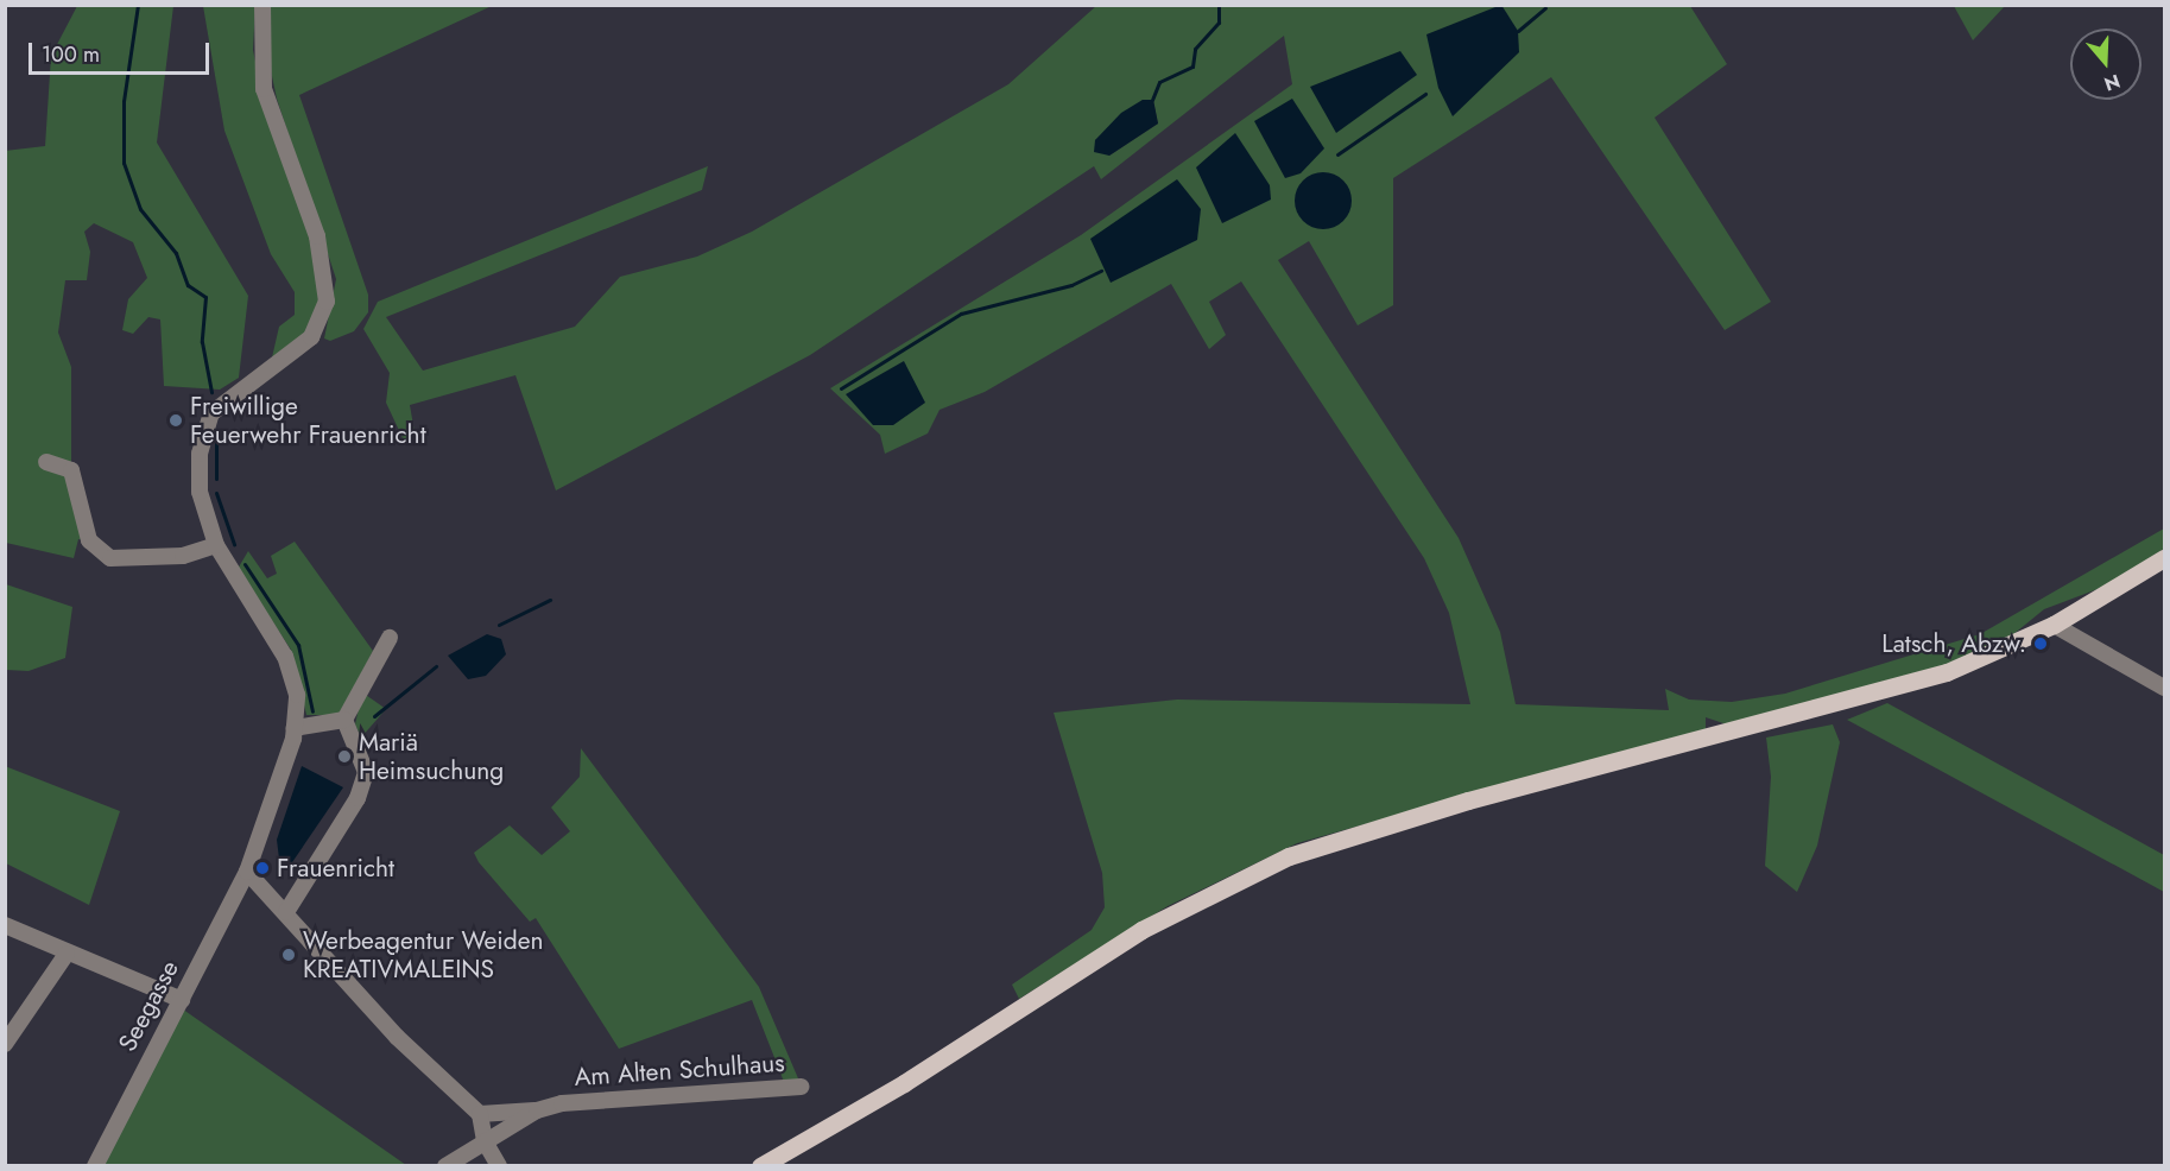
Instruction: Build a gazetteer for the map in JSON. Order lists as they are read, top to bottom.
{
  "streets": {
    "street": ["Seegasse", "Am Alten Schulhaus"]
  },
  "places": [
    "Freiwillige Feuerwehr Frauenricht",
    "Latsch, Abzw.",
    "Mariä Heimsuchung",
    "Frauenricht",
    "Werbeagentur Weiden KREATIVMALEINS"
  ],
  "scale_bar": "100 m",
  "north": "bottom"
}
